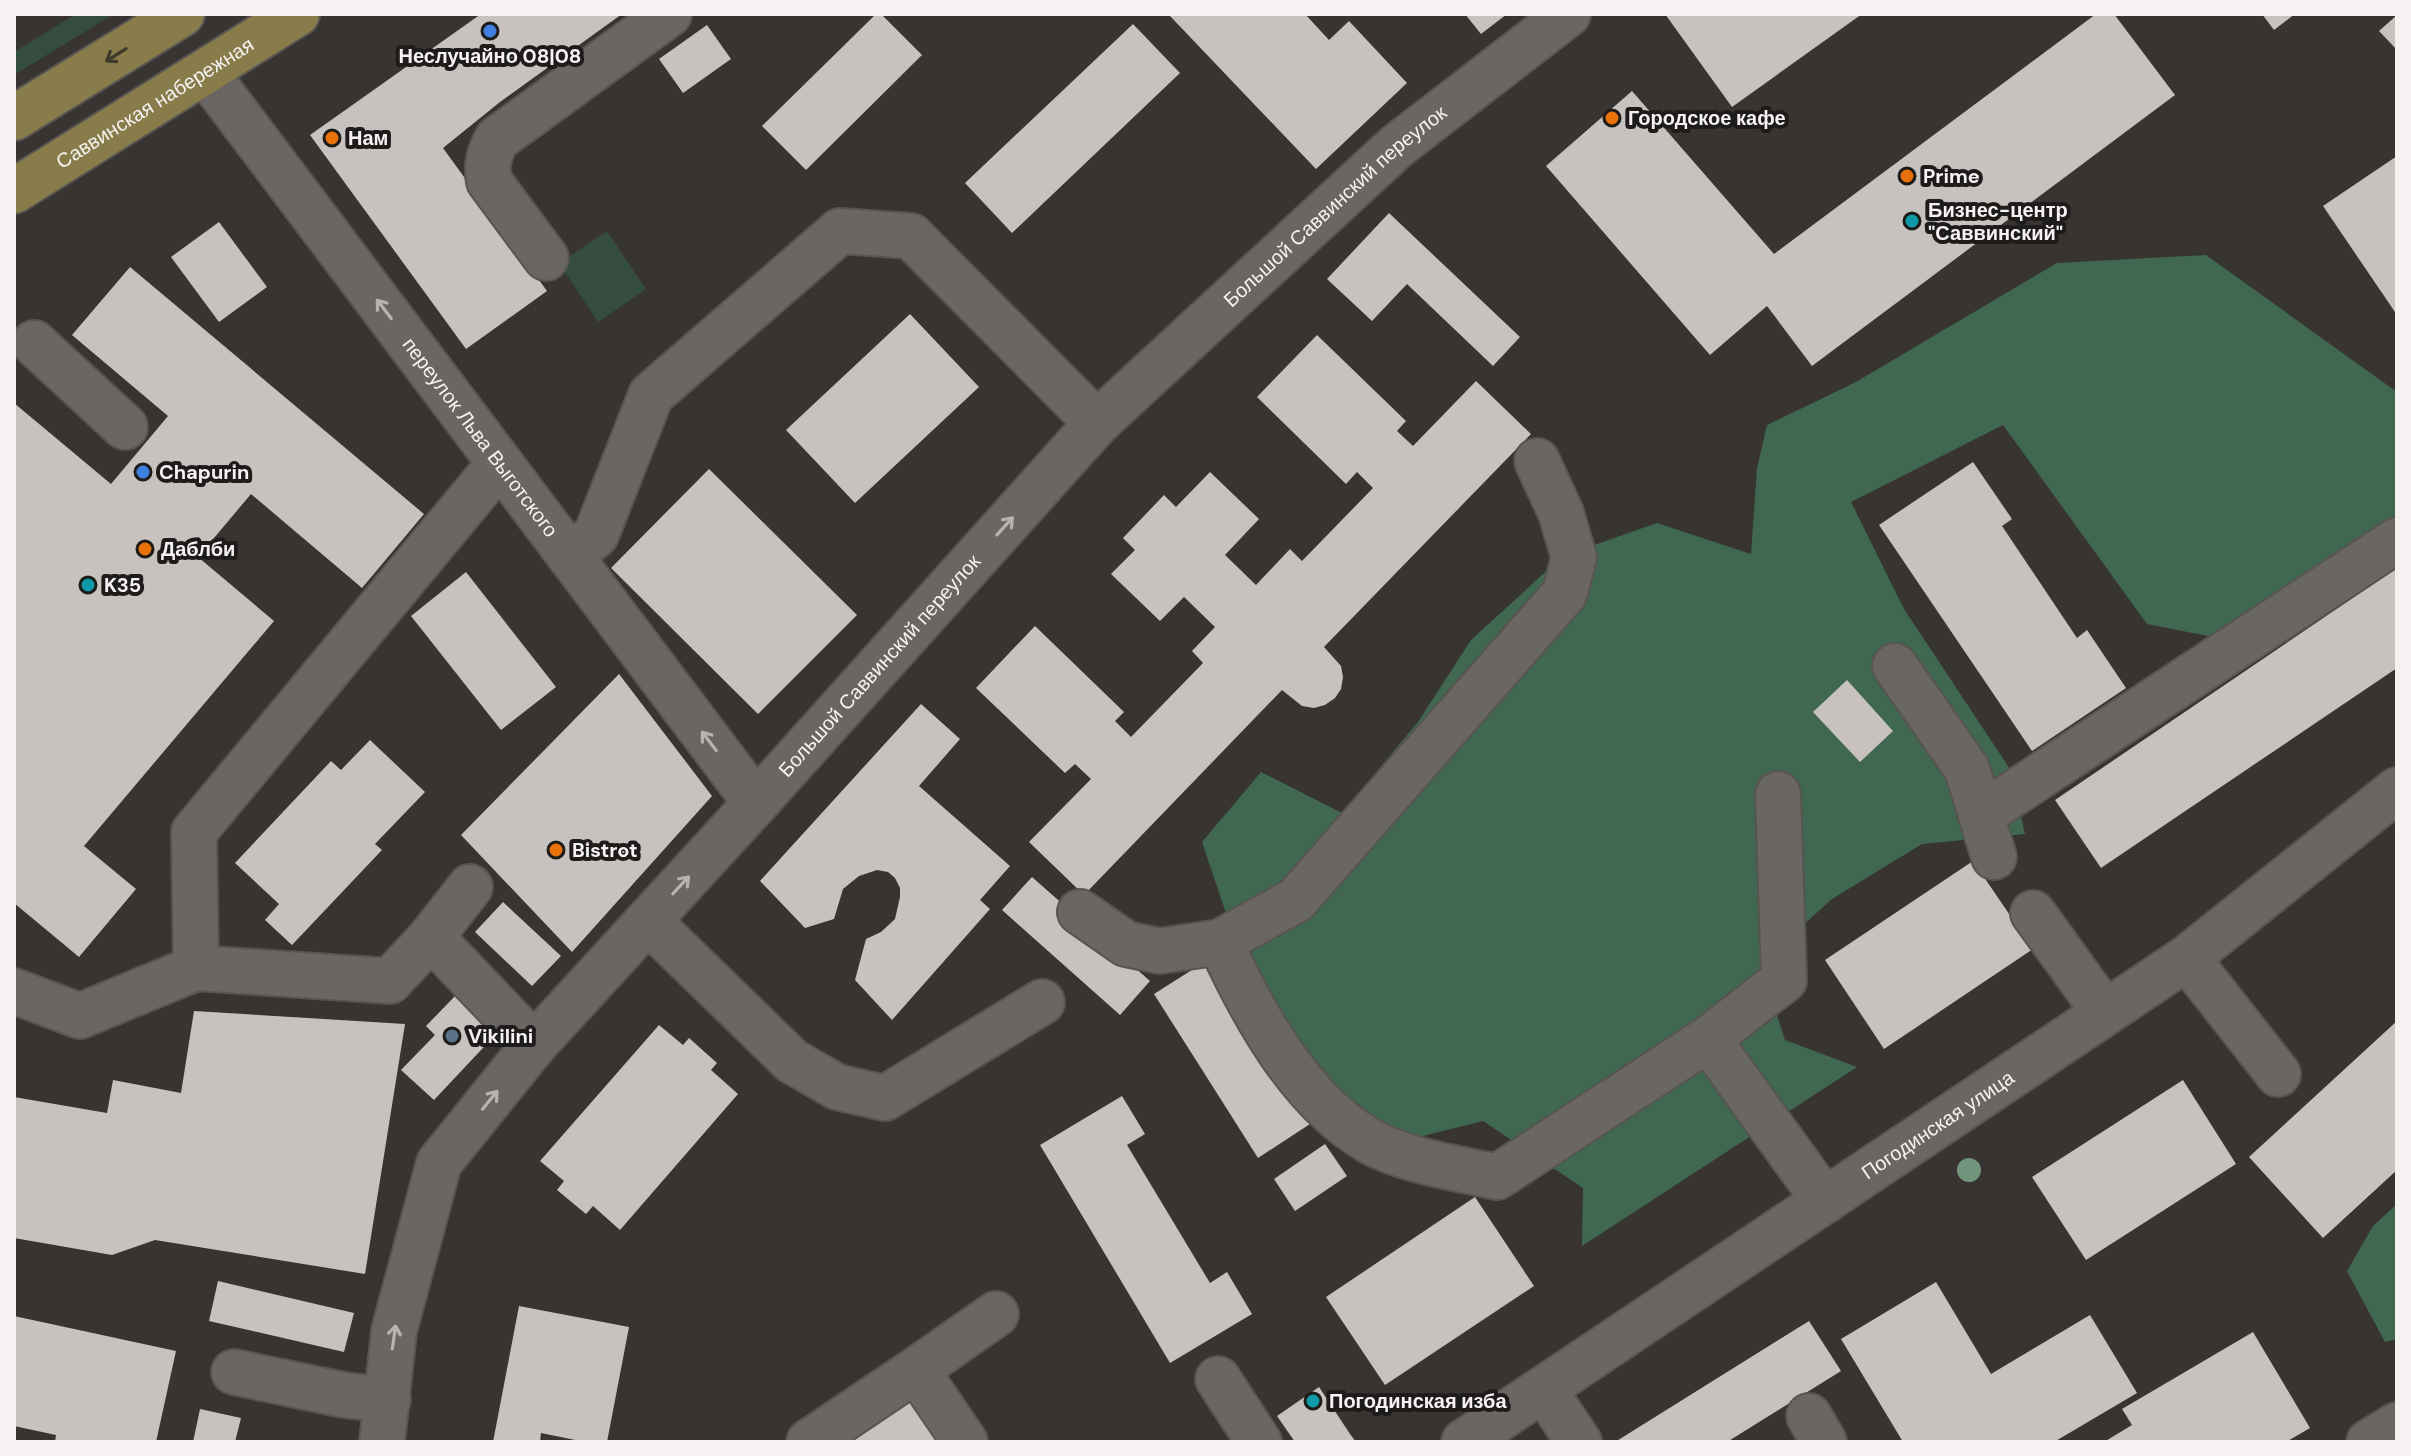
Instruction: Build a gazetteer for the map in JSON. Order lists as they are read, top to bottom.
{
  "streets": {
    "main road": ["Саввинская набережная"],
    "street": ["Большой Саввинский переулок", "переулок Льва Выготского", "Погодинская улица"]
  },
  "crossings": [
    ["Саввинская набережная", "переулок Льва Выготского"],
    ["Большой Саввинский переулок", "переулок Льва Выготского"]
  ],
  "one_way": ["Большой Саввинский переулок", "переулок Льва Выготского"],
  "places": [
    "Неслучайно 08|08",
    "Городское кафе",
    "Нам",
    "Prime",
    "Бизнес-центр \"Саввинский\"",
    "Chapurin",
    "Даблби",
    "K35",
    "Bistrot",
    "Vikilini",
    "Погодинская изба"
  ]
}
